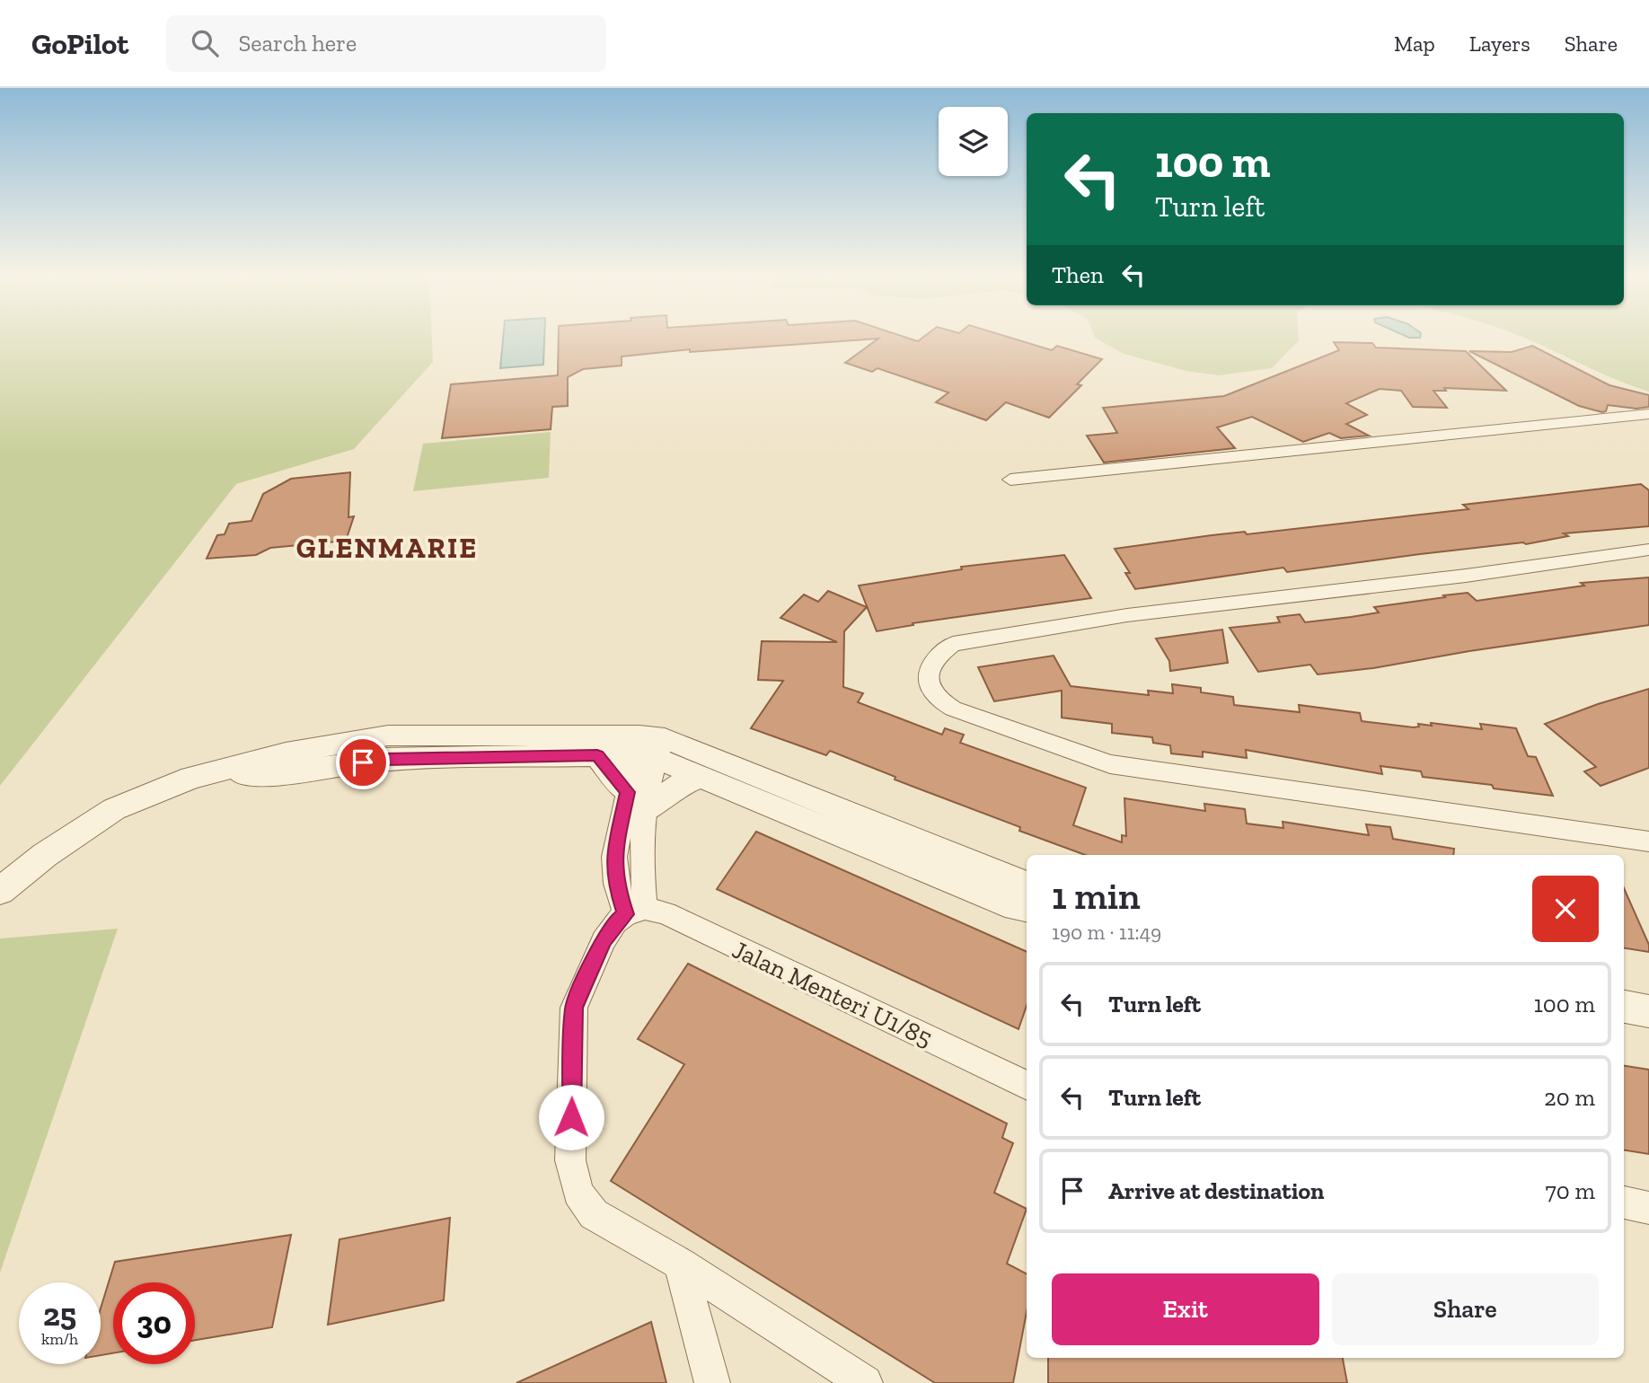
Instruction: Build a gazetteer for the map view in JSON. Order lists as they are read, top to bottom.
{
  "streets": {
    "street": ["Jalan Menteri U1/85"]
  },
  "districts": ["GLENMARIE"],
  "page": {
    "header": "GoPilot",
    "search": "Search here",
    "nav": ["Map", "Layers", "Share"],
    "turn": ["100 m", "Turn left"],
    "then": "Then",
    "heading": ["1 min", "190 m · 11:49"],
    "list": [
      {
        "name": "Turn left",
        "value": "100 m"
      },
      {
        "name": "Turn left",
        "value": "20 m"
      },
      {
        "name": "Arrive at destination",
        "value": "70 m"
      }
    ],
    "buttons": ["Exit", "Share"],
    "speed": "25 km/h",
    "limit": "30"
  }
}
